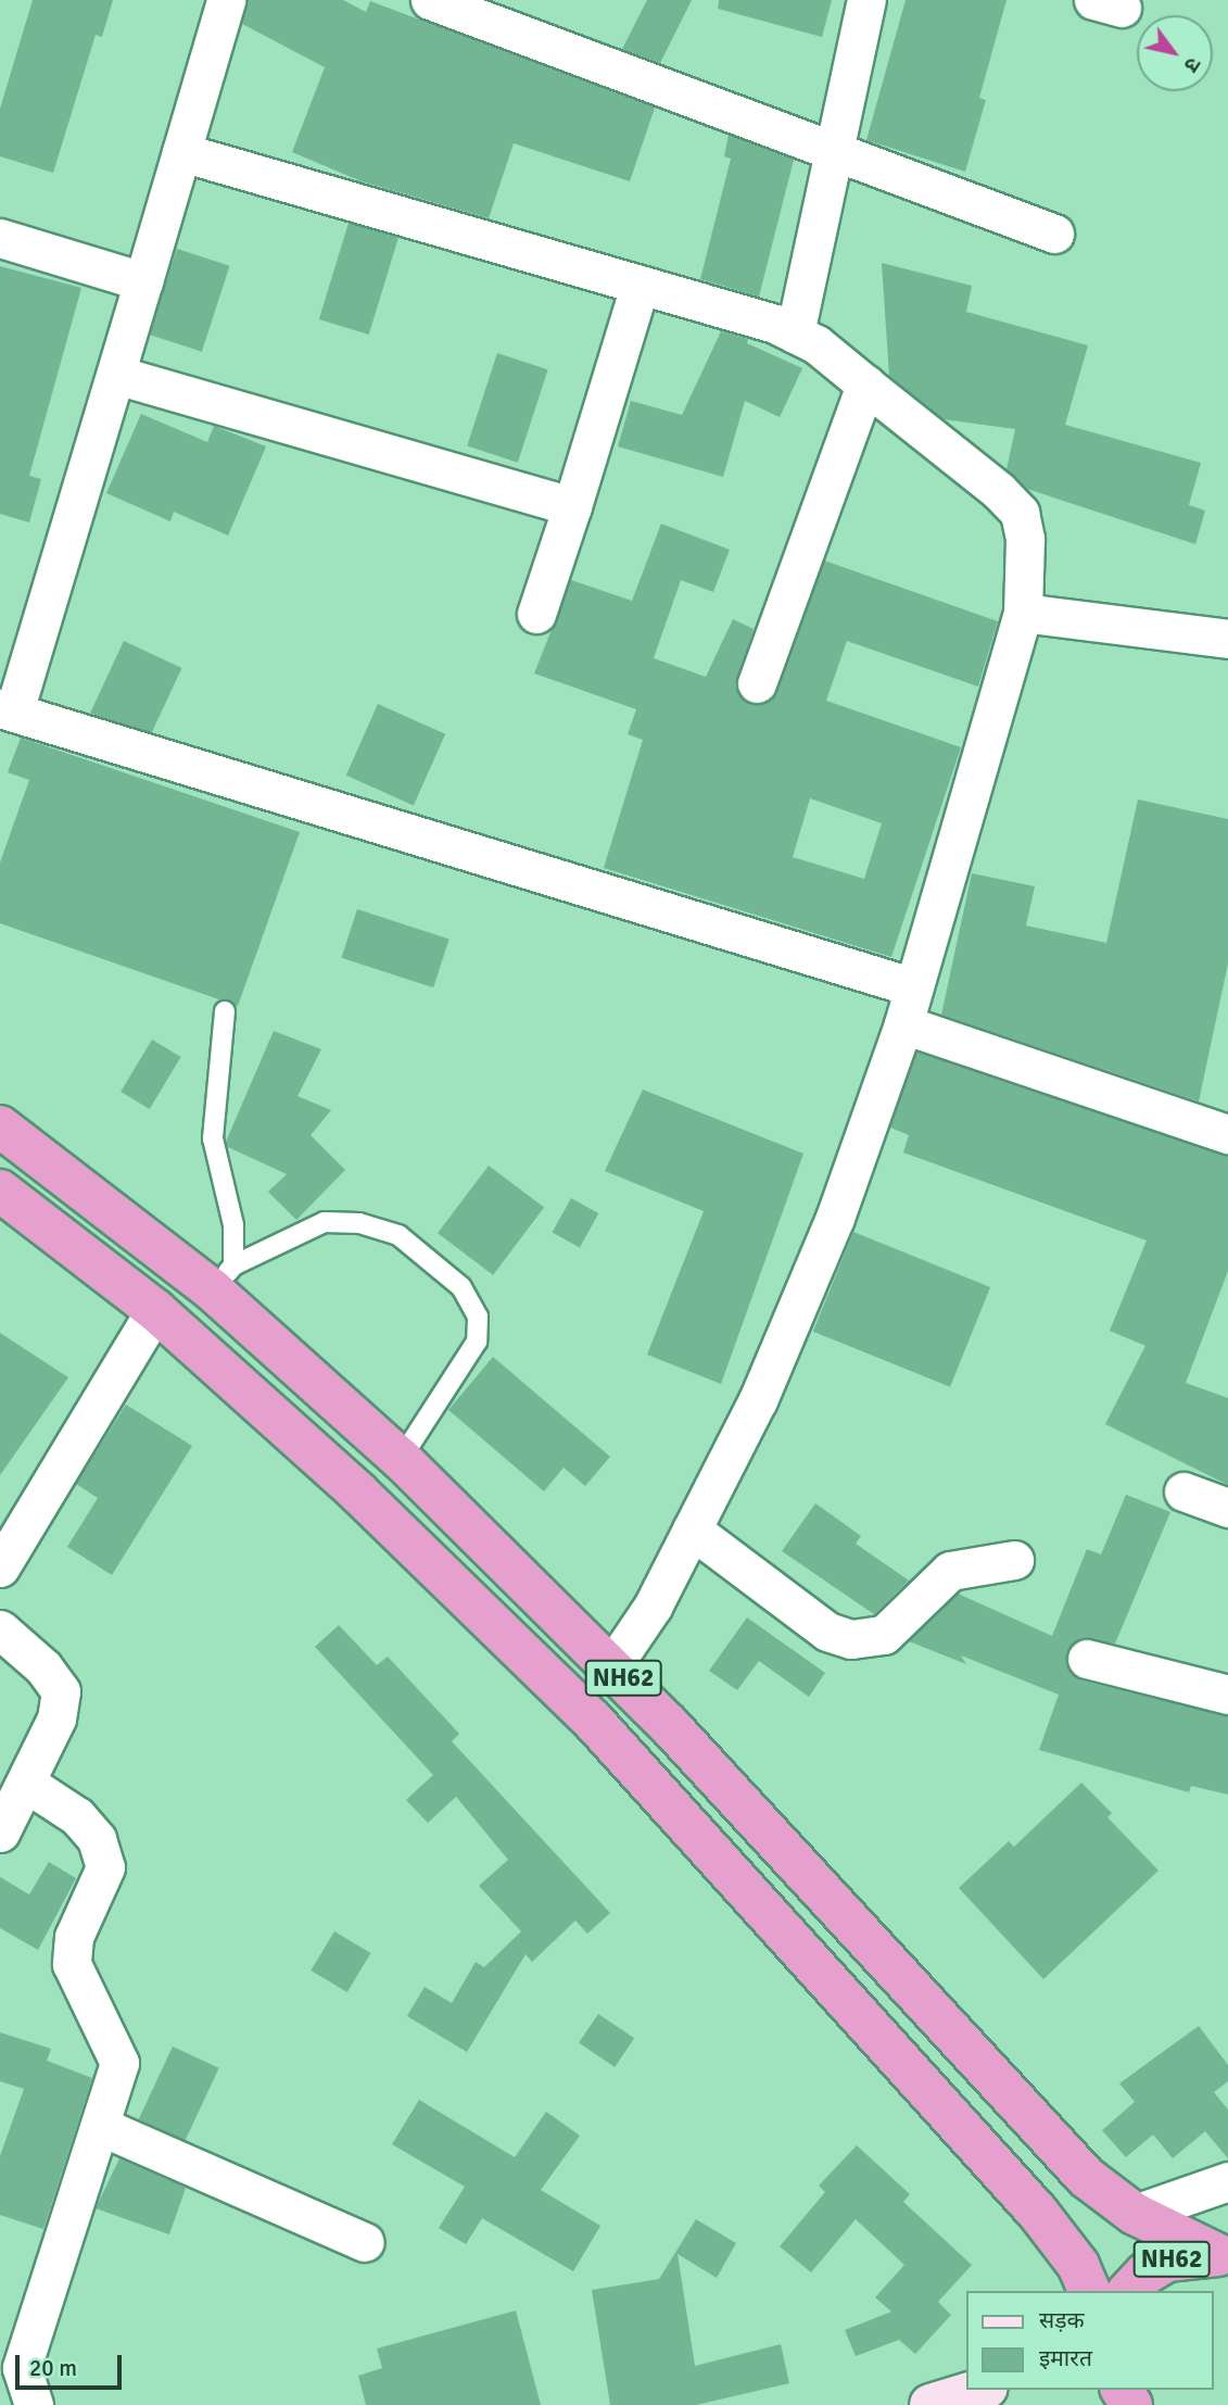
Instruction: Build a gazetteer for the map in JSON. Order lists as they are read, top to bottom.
{
  "streets": {
    "highway": ["NH62"]
  },
  "legend": ["सड़क", "इमारत"],
  "scale_bar": "20 m",
  "north": "bottom right"
}
